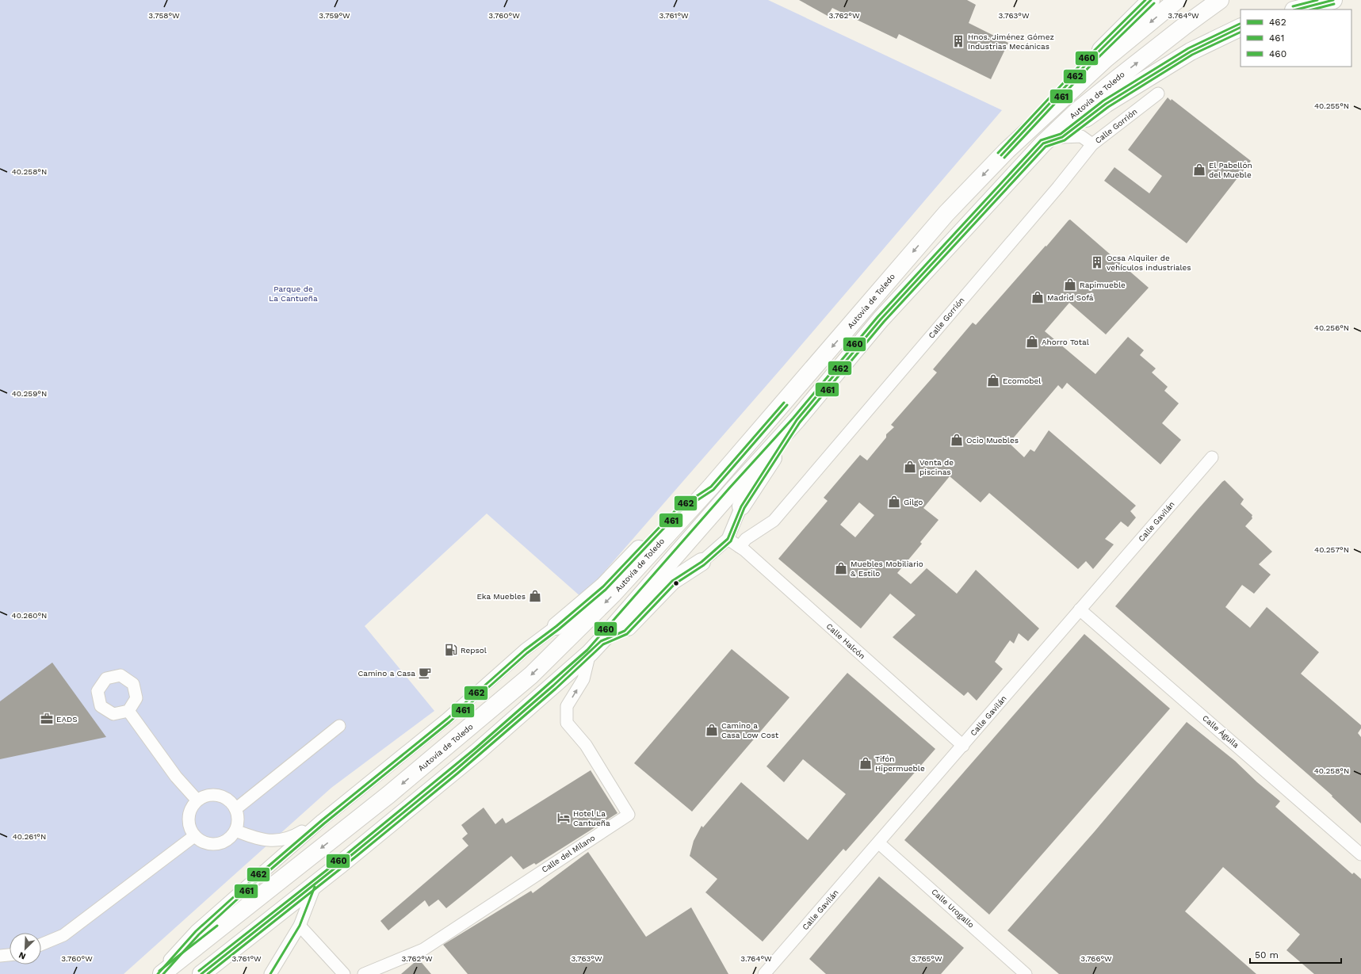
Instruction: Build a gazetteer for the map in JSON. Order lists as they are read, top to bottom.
{
  "streets": {
    "highway": ["Autovía de Toledo"],
    "street": [
      "Calle Gorrión",
      "Calle Gavilán",
      "Calle Halcón",
      "Calle Águila",
      "Calle del Milano",
      "Calle Urogallo"
    ]
  },
  "crossings": [
    ["Autovía de Toledo", "Calle del Milano"],
    ["Calle Gorrión", "Calle Halcón"],
    ["Calle Gavilán", "Calle Halcón"],
    ["Calle Gavilán", "Calle Águila"],
    ["Calle Gavilán", "Calle Urogallo"]
  ],
  "parks": ["Parque de La Cantueña"],
  "places": {
    "building": ["Hnos. Jiménez Gómez Industrias Mecánicas", "Ocsa Alquiler de vehículos industriales"],
    "shop": [
      "El Pabellón del Mueble",
      "Rapimueble",
      "Madrid Sofá",
      "Ahorro Total",
      "Ecomobel",
      "Ocio Muebles",
      "Venta de piscinas",
      "Gilgo",
      "Muebles Mobiliario & Estilo",
      "Eka Muebles",
      "Camino a Casa Low Cost",
      "Tifón Hipermueble"
    ],
    "fuel station": ["Repsol"],
    "cafe": ["Camino a Casa"],
    "office": ["EADS"],
    "hotel": ["Hotel La Cantueña"]
  },
  "lines": ["transit line 462", "transit line 460", "transit line 461"],
  "legend": ["462", "461", "460"],
  "scale_bar": "50 m",
  "north": "bottom left",
  "coordinates": [
    "3.758°W",
    "3.759°W",
    "3.763°W",
    "3.760°W",
    "3.761°W",
    "3.762°W",
    "3.764°W",
    "40.255°N",
    "40.258°N",
    "40.256°N",
    "40.259°N",
    "40.257°N",
    "40.260°N",
    "40.261°N",
    "3.765°W",
    "3.766°W"
  ]
}
